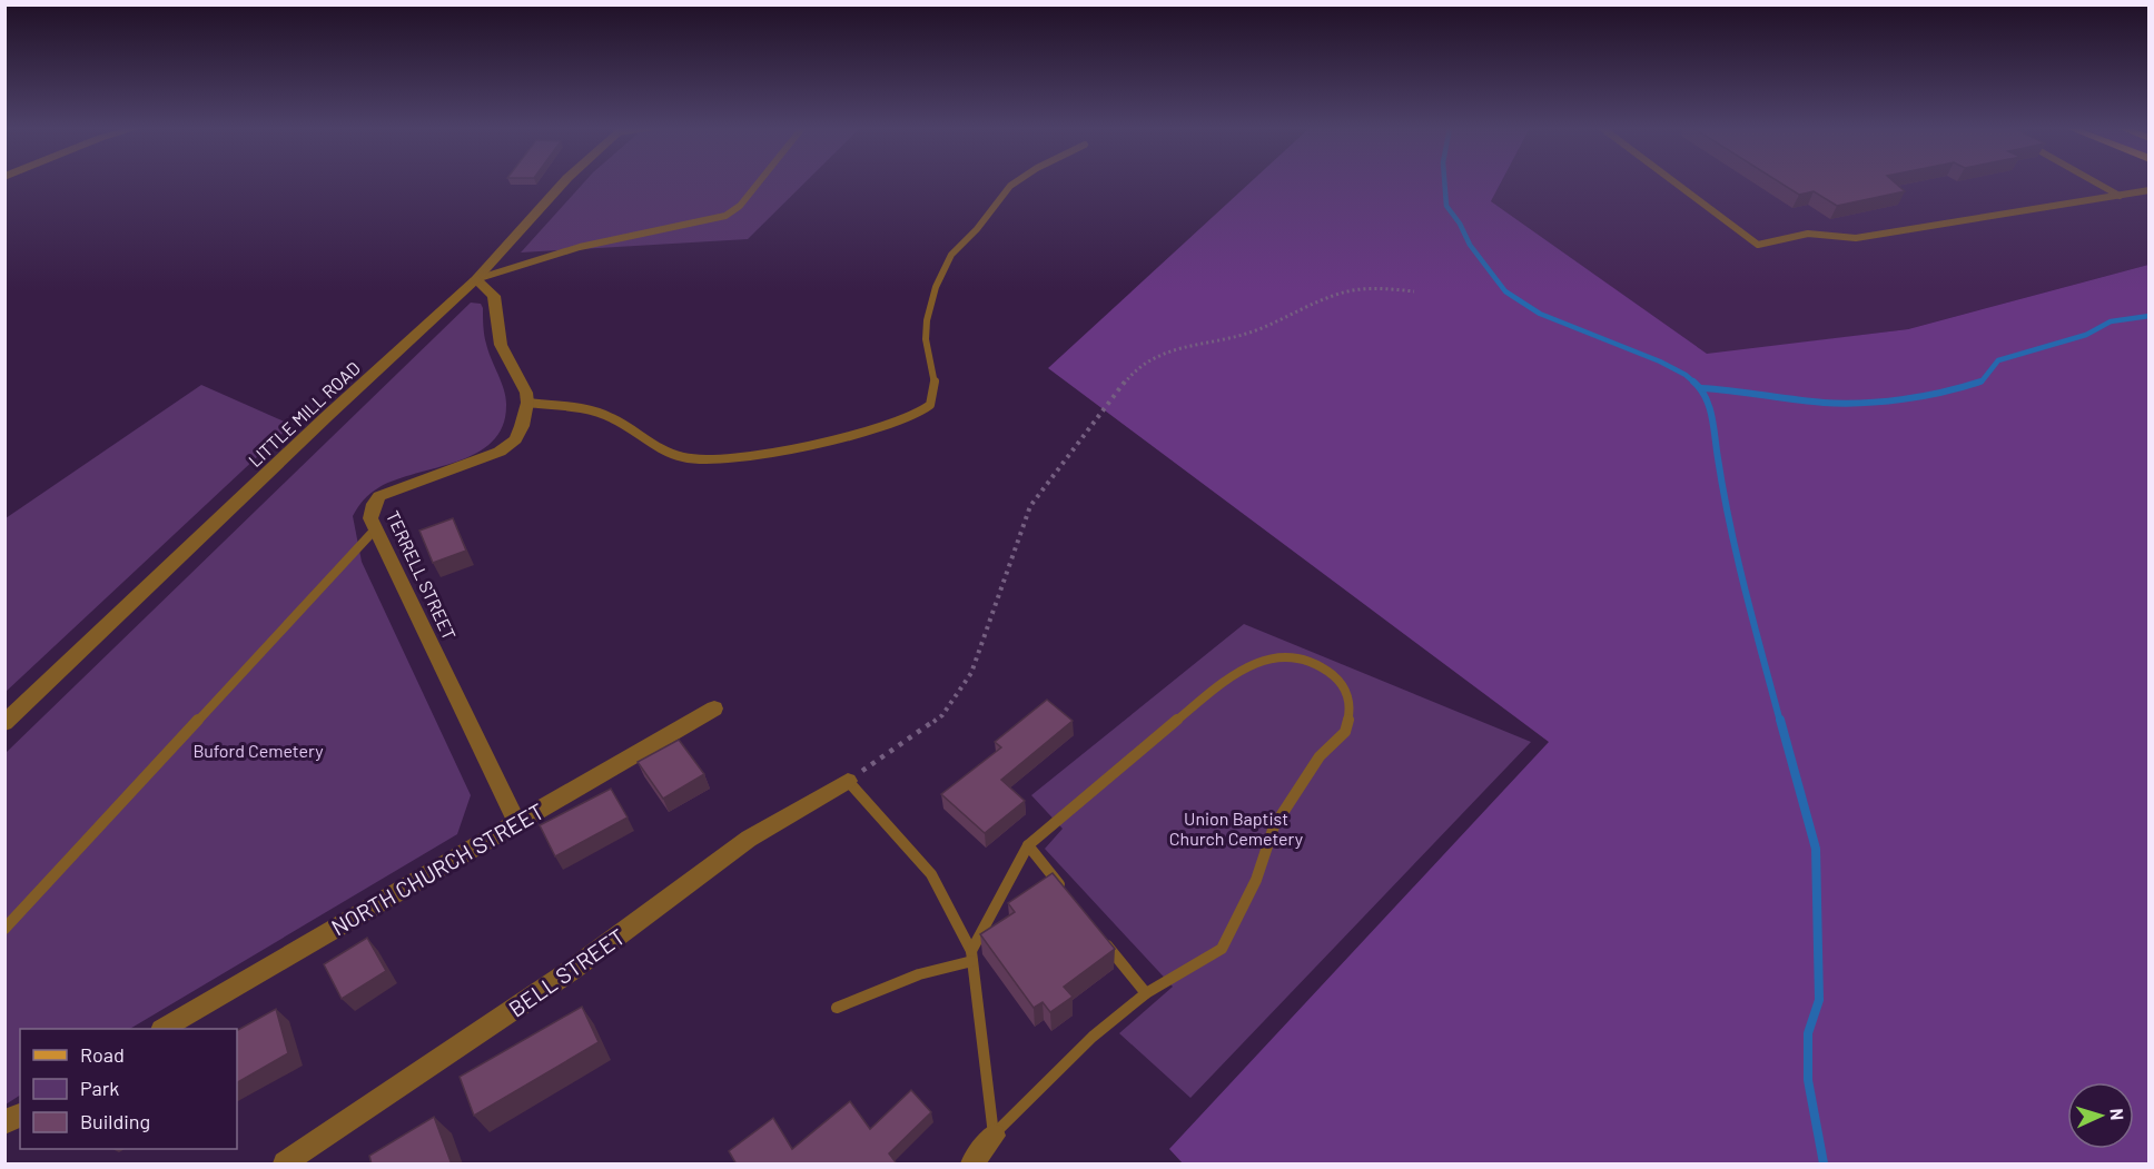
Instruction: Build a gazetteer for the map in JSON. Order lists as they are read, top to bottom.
{
  "streets": {
    "street": [
      "LITTLE MILL ROAD",
      "TERRELL STREET",
      "NORTH CHURCH STREET",
      "BELL STREET"
    ]
  },
  "crossings": [
    ["TERRELL STREET", "NORTH CHURCH STREET"]
  ],
  "parks": ["Buford Cemetery", "Union Baptist Church Cemetery"],
  "legend": ["Road", "Park", "Building"],
  "north": "right"
}
